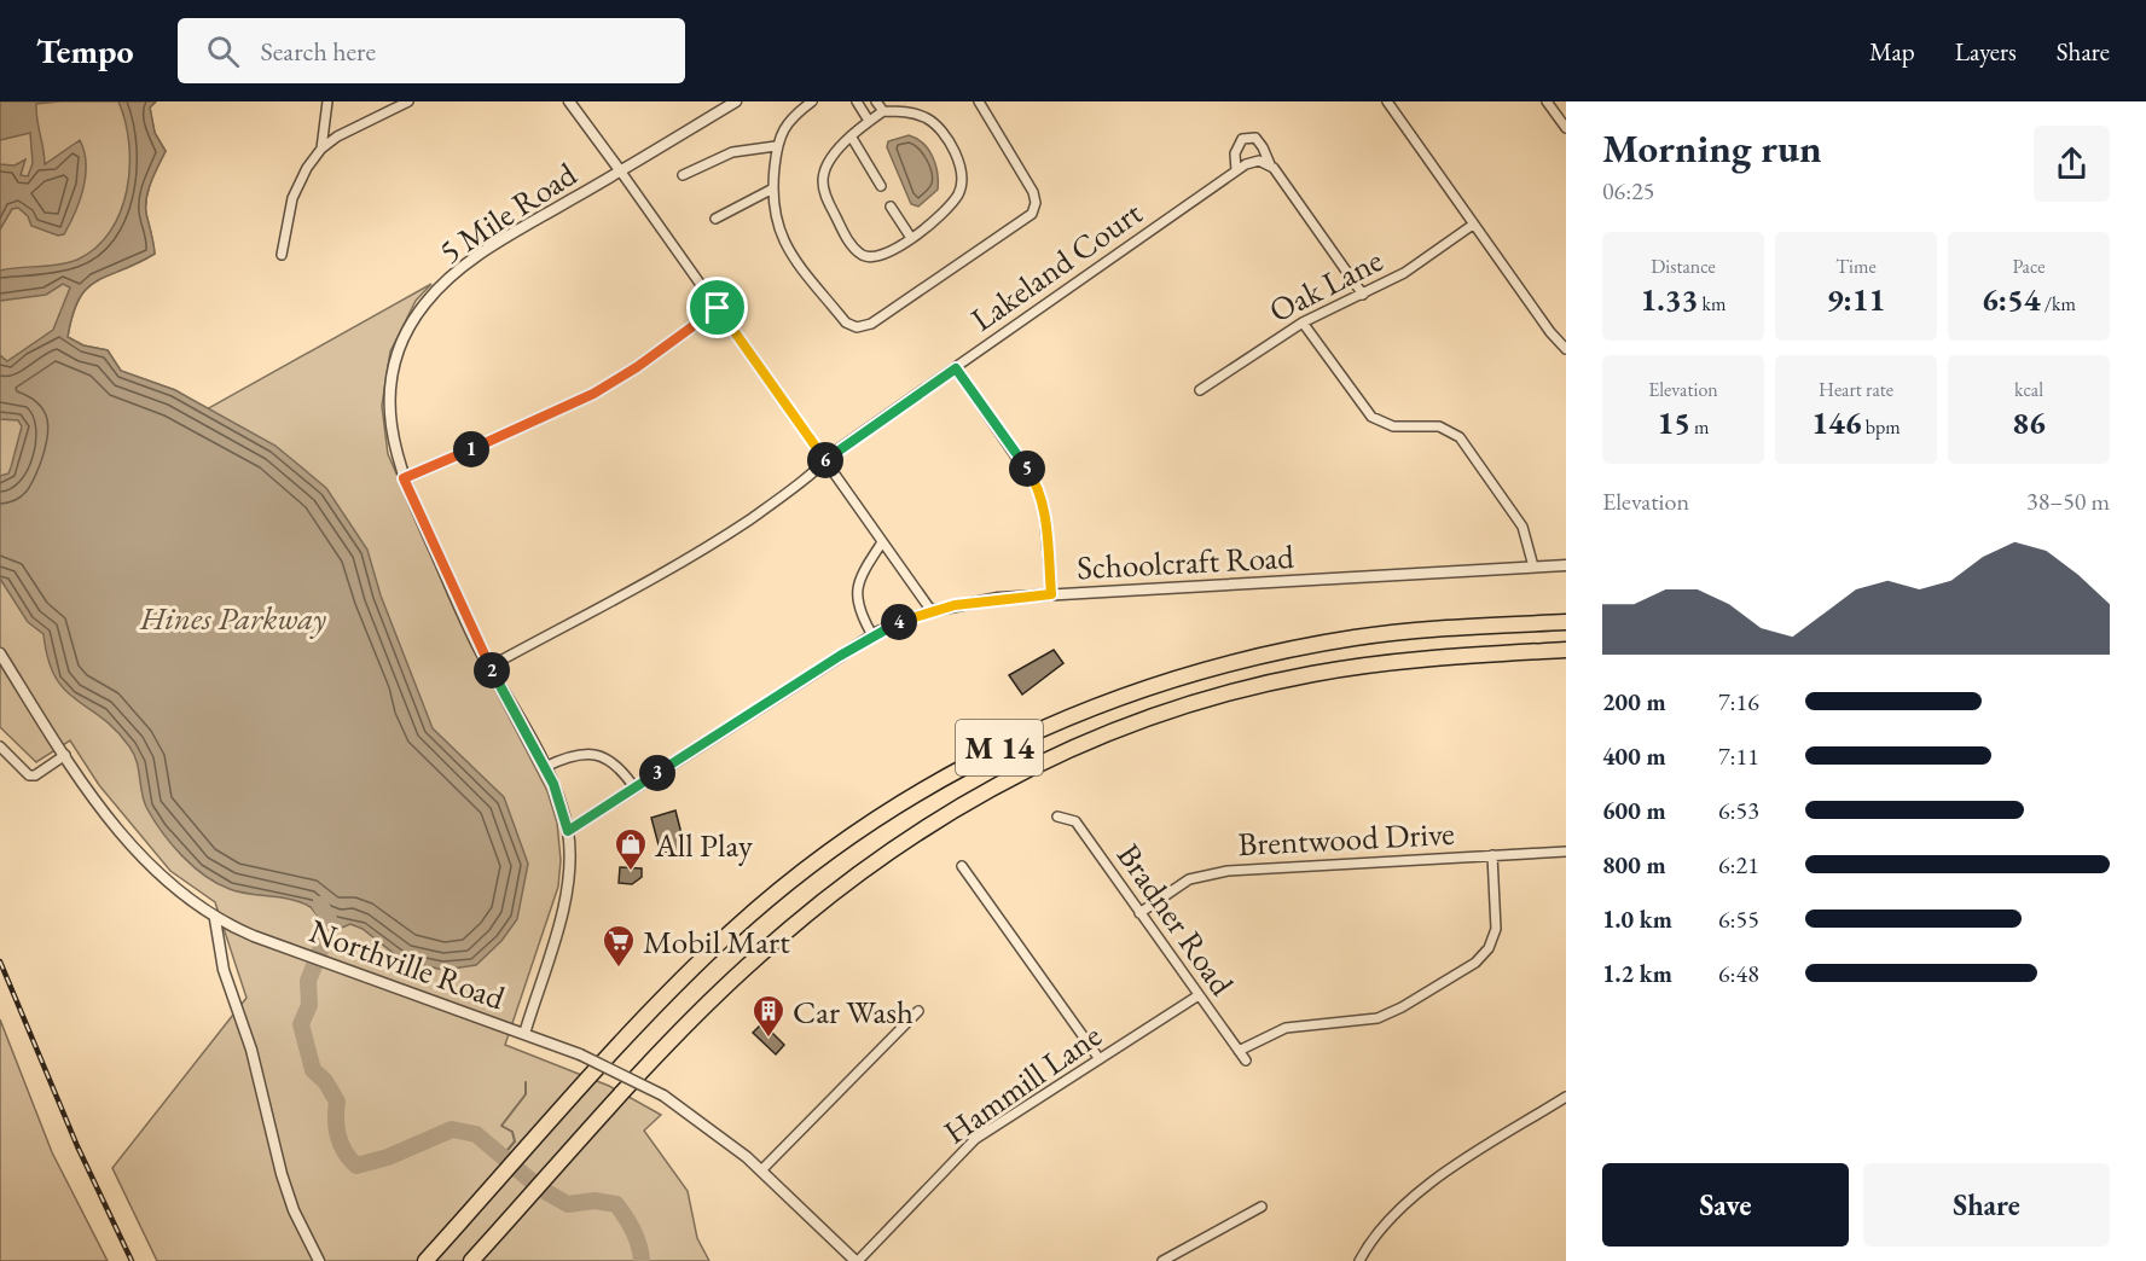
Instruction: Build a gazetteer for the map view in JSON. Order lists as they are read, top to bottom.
{
  "streets": {
    "highway": ["M 14"],
    "street": [
      "5 Mile Road",
      "Lakeland Court",
      "Oak Lane",
      "Schoolcraft Road",
      "Brentwood Drive",
      "Bradner Road",
      "Northville Road",
      "Hammill Lane"
    ]
  },
  "crossings": [
    ["5 Mile Road", "Lakeland Court"],
    ["5 Mile Road", "Schoolcraft Road"],
    ["5 Mile Road", "Northville Road"],
    ["Brentwood Drive", "Bradner Road"],
    ["Bradner Road", "Hammill Lane"],
    ["Northville Road", "Hammill Lane"]
  ],
  "parks": ["Hines Parkway"],
  "places": {
    "shop": ["All Play"],
    "supermarket": ["Mobil Mart"],
    "building": ["Car Wash"]
  },
  "page": {
    "header": "Tempo",
    "search": "Search here",
    "nav": ["Map", "Layers", "Share"],
    "heading": ["Morning run", "06:25"],
    "stats": [
      ["Distance", "1.33 km"],
      ["Time", "9:11"],
      ["Pace", "6:54 /km"],
      ["Elevation", "15 m"],
      ["Heart rate", "146 bpm"],
      ["kcal", "86"]
    ],
    "pins": [
      "1",
      "6",
      "5",
      "4",
      "2",
      "3"
    ],
    "chart": ["Elevation", "38–50 m"],
    "list": [
      {
        "name": "200 m",
        "note": "7:16"
      },
      {
        "name": "400 m",
        "note": "7:11"
      },
      {
        "name": "600 m",
        "note": "6:53"
      },
      {
        "name": "800 m",
        "note": "6:21"
      },
      {
        "name": "1.0 km",
        "note": "6:55"
      },
      {
        "name": "1.2 km",
        "note": "6:48"
      }
    ],
    "buttons": ["Save", "Share"]
  }
}
